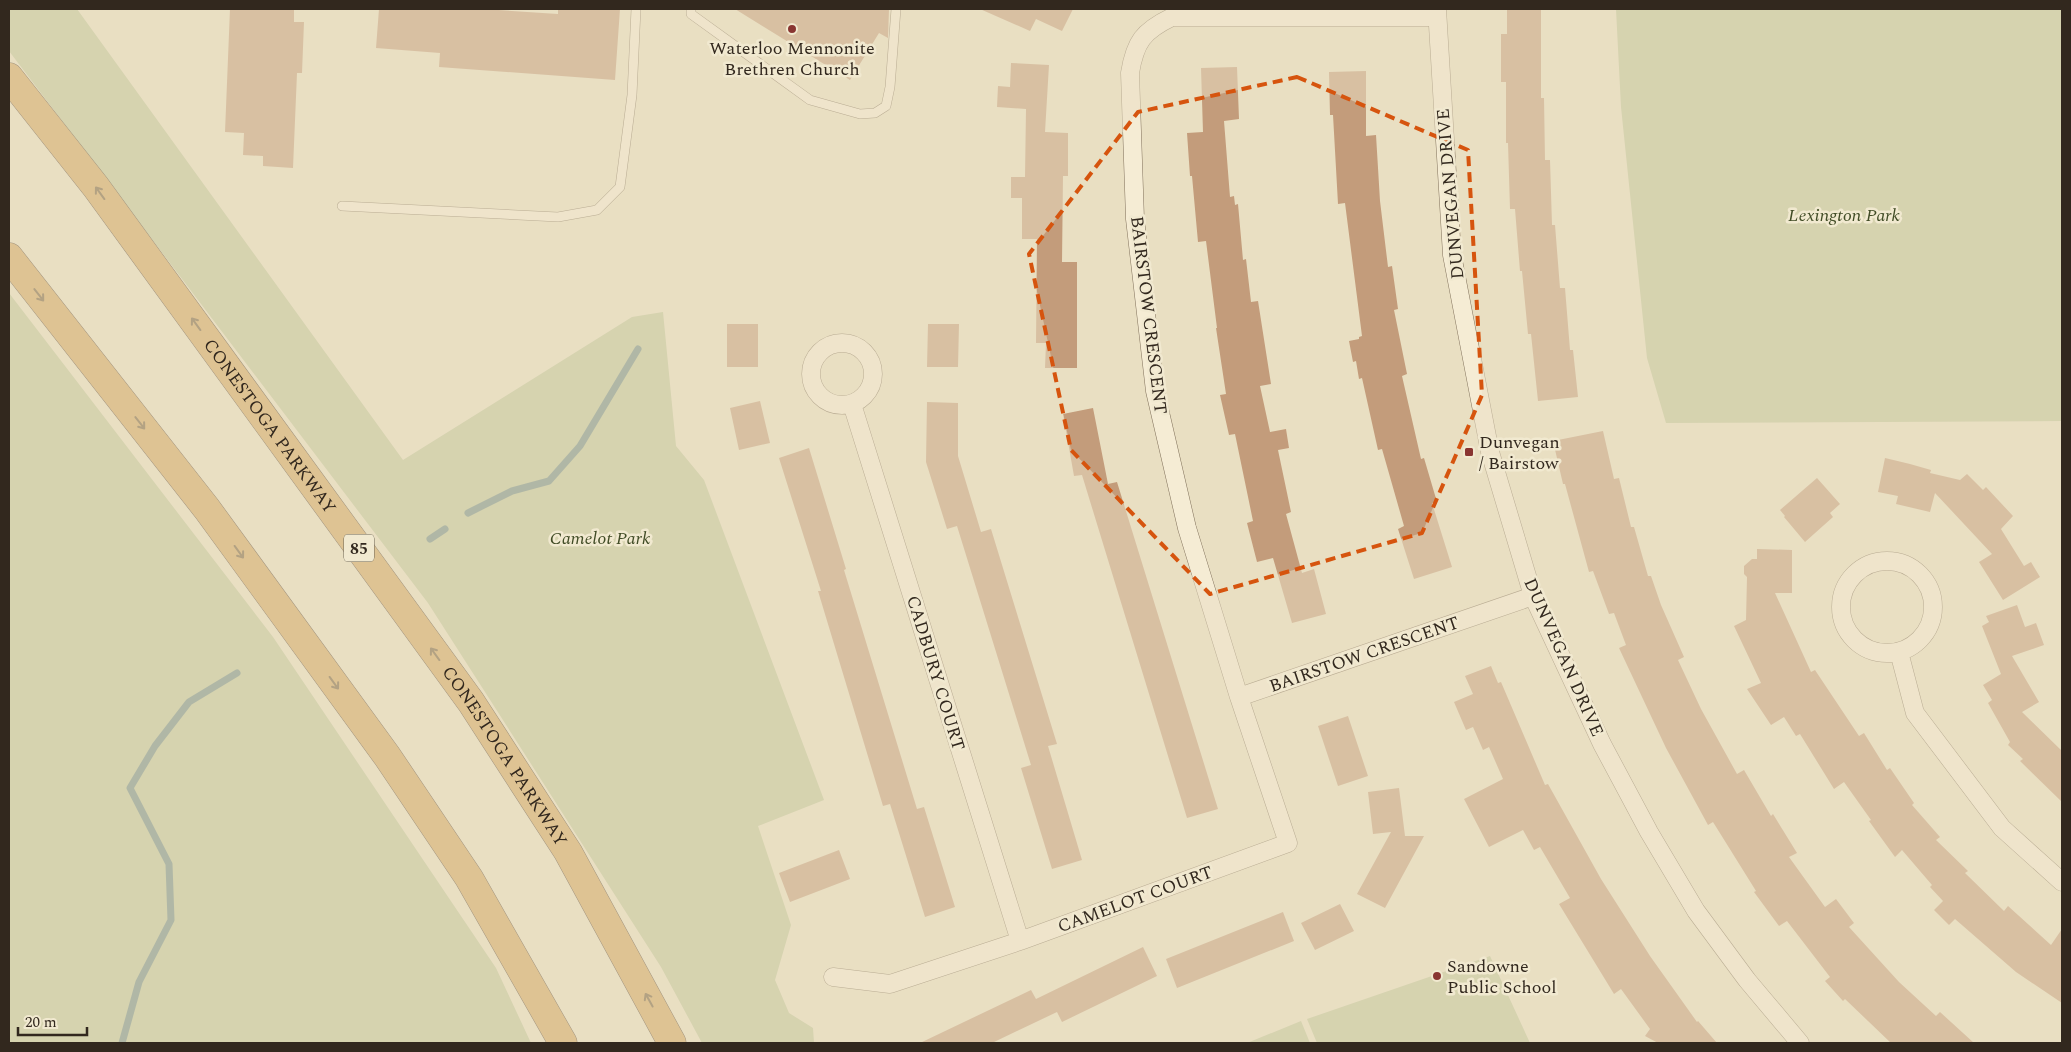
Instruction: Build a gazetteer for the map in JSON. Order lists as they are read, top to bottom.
{
  "streets": {
    "highway": ["CONESTOGA PARKWAY", "85"],
    "street": [
      "DUNVEGAN DRIVE",
      "BAIRSTOW CRESCENT",
      "CADBURY COURT",
      "CAMELOT COURT"
    ]
  },
  "crossings": [
    ["DUNVEGAN DRIVE", "BAIRSTOW CRESCENT"],
    ["BAIRSTOW CRESCENT", "CAMELOT COURT"],
    ["CADBURY COURT", "CAMELOT COURT"]
  ],
  "parks": ["Lexington Park", "Camelot Park"],
  "places": {
    "other": ["Waterloo Mennonite Brethren Church", "Sandowne Public School"],
    "transit": ["Dunvegan / Bairstow"]
  },
  "scale_bar": "20 m"
}
